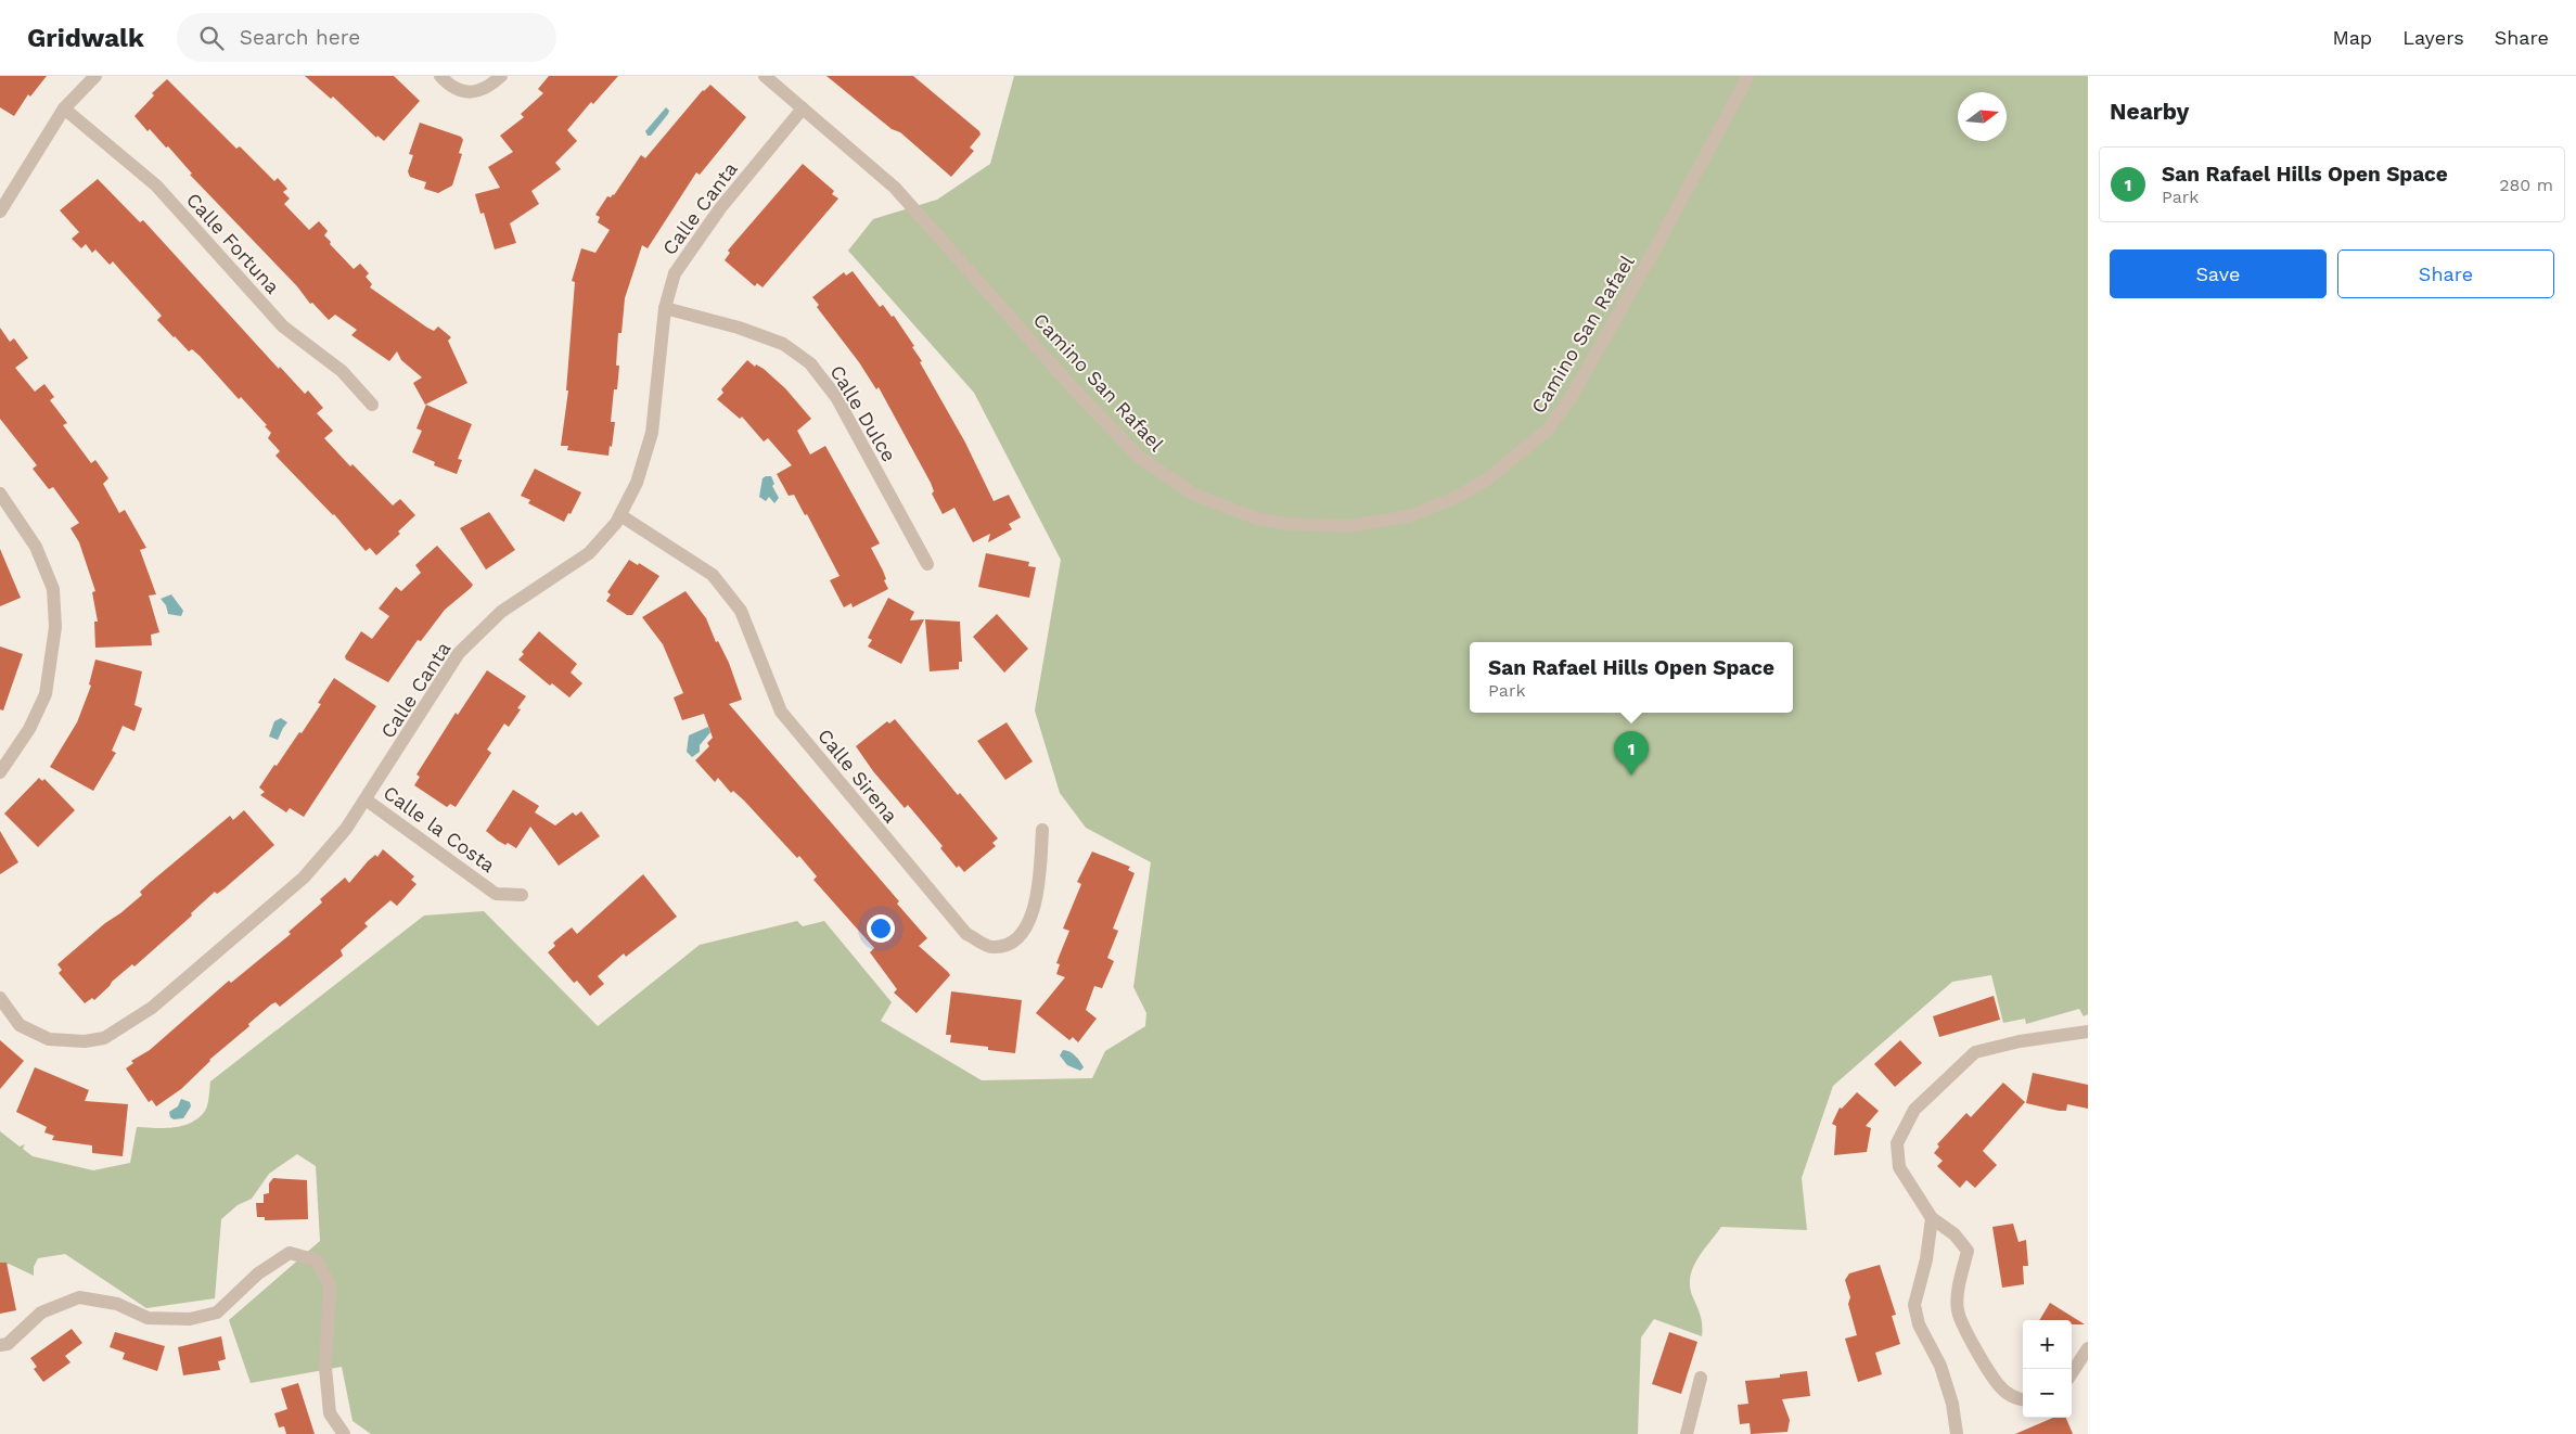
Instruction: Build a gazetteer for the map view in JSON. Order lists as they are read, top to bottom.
{
  "streets": {
    "street": [
      "Calle Canta",
      "Calle Fortuna",
      "Camino San Rafael",
      "Calle Dulce",
      "Calle Sirena",
      "Calle la Costa"
    ]
  },
  "crossings": [
    ["Calle Canta", "Camino San Rafael"],
    ["Calle Canta", "Calle Dulce"],
    ["Calle Canta", "Calle Sirena"],
    ["Calle Canta", "Calle la Costa"]
  ],
  "north": "right",
  "page": {
    "header": "Gridwalk",
    "search": "Search here",
    "nav": ["Map", "Layers", "Share"],
    "heading": "Nearby",
    "list": [
      {
        "mark": "1",
        "name": "San Rafael Hills Open Space",
        "note": "Park",
        "value": "280 m"
      }
    ],
    "buttons": ["Save", "Share"],
    "popup": ["San Rafael Hills Open Space", "Park"],
    "pins": "1",
    "map_buttons": ["+", "−"]
  }
}
